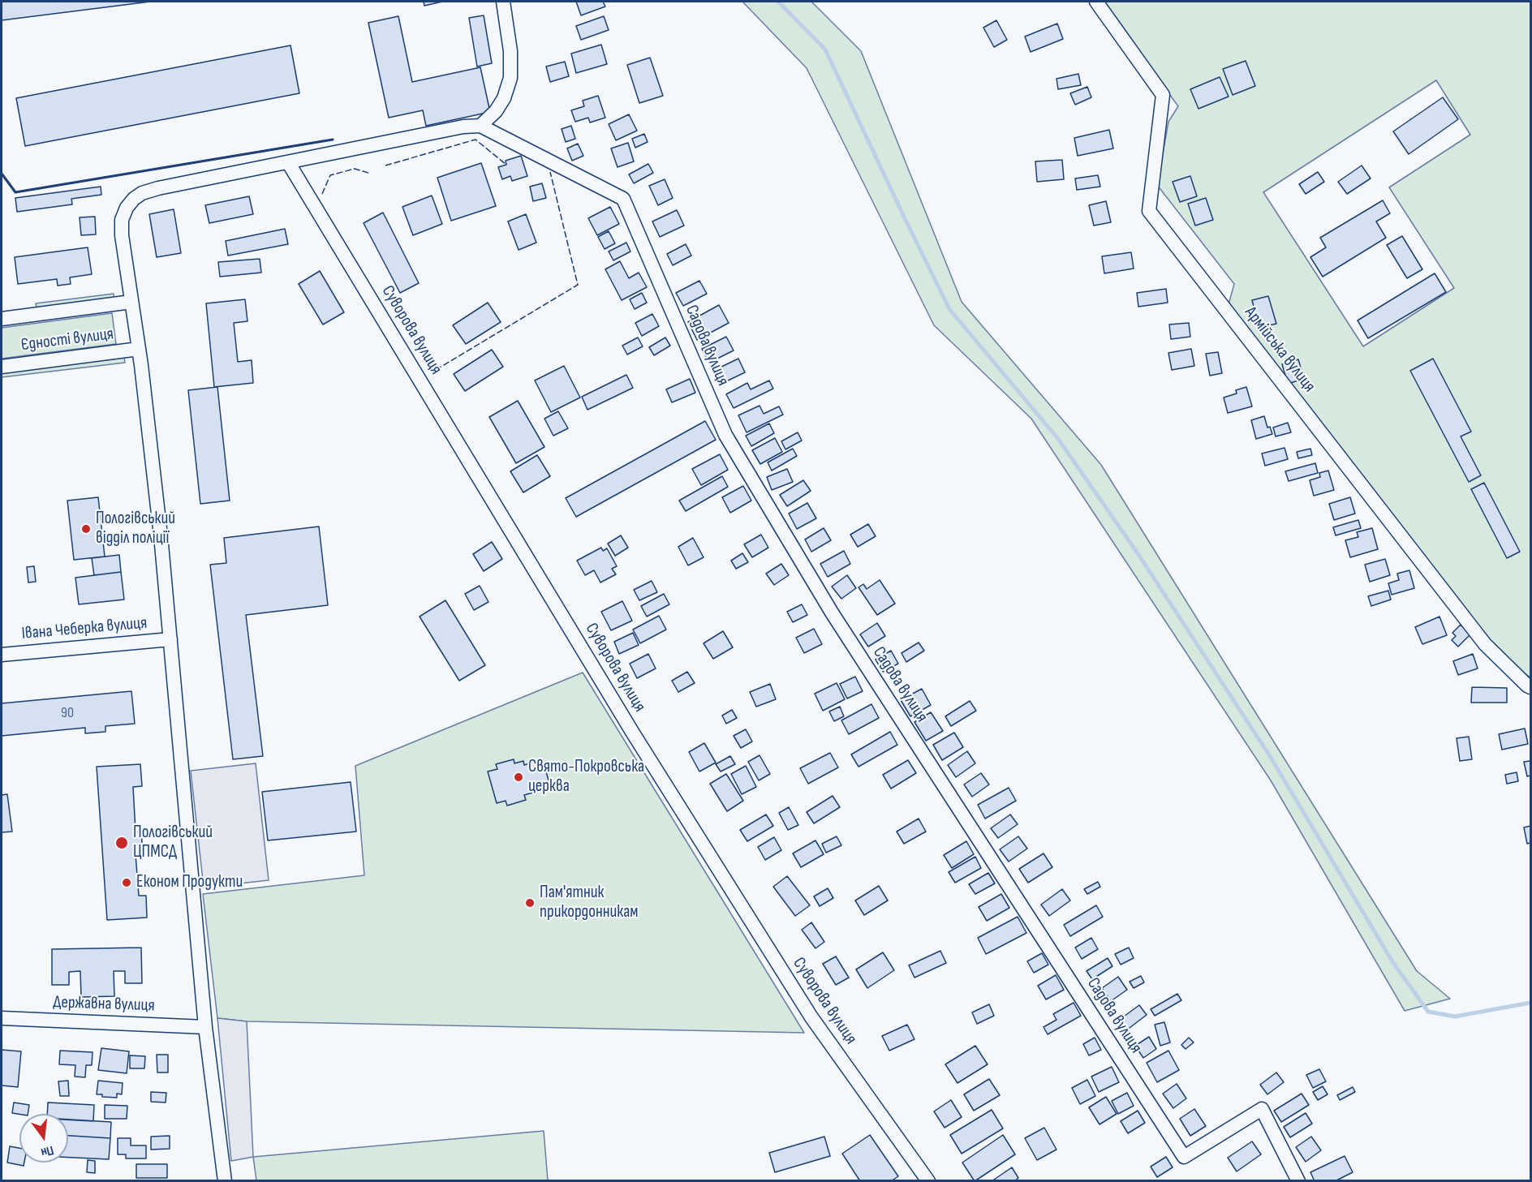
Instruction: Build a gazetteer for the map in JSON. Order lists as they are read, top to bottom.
{
  "streets": {
    "street": [
      "Суворова вулиця",
      "Єдності вулиця",
      "Садова вулиця",
      "Армійська вулиця",
      "Івана Чеберка вулиця",
      "Державна вулиця"
    ]
  },
  "places": [
    "Пологівський відділ поліції",
    "Свято-Покровська церква",
    "Пологівський ЦПМСД",
    "Економ Продукти",
    "Пам'ятник прикордонникам"
  ],
  "house_numbers": ["90"],
  "north": "bottom"
}
